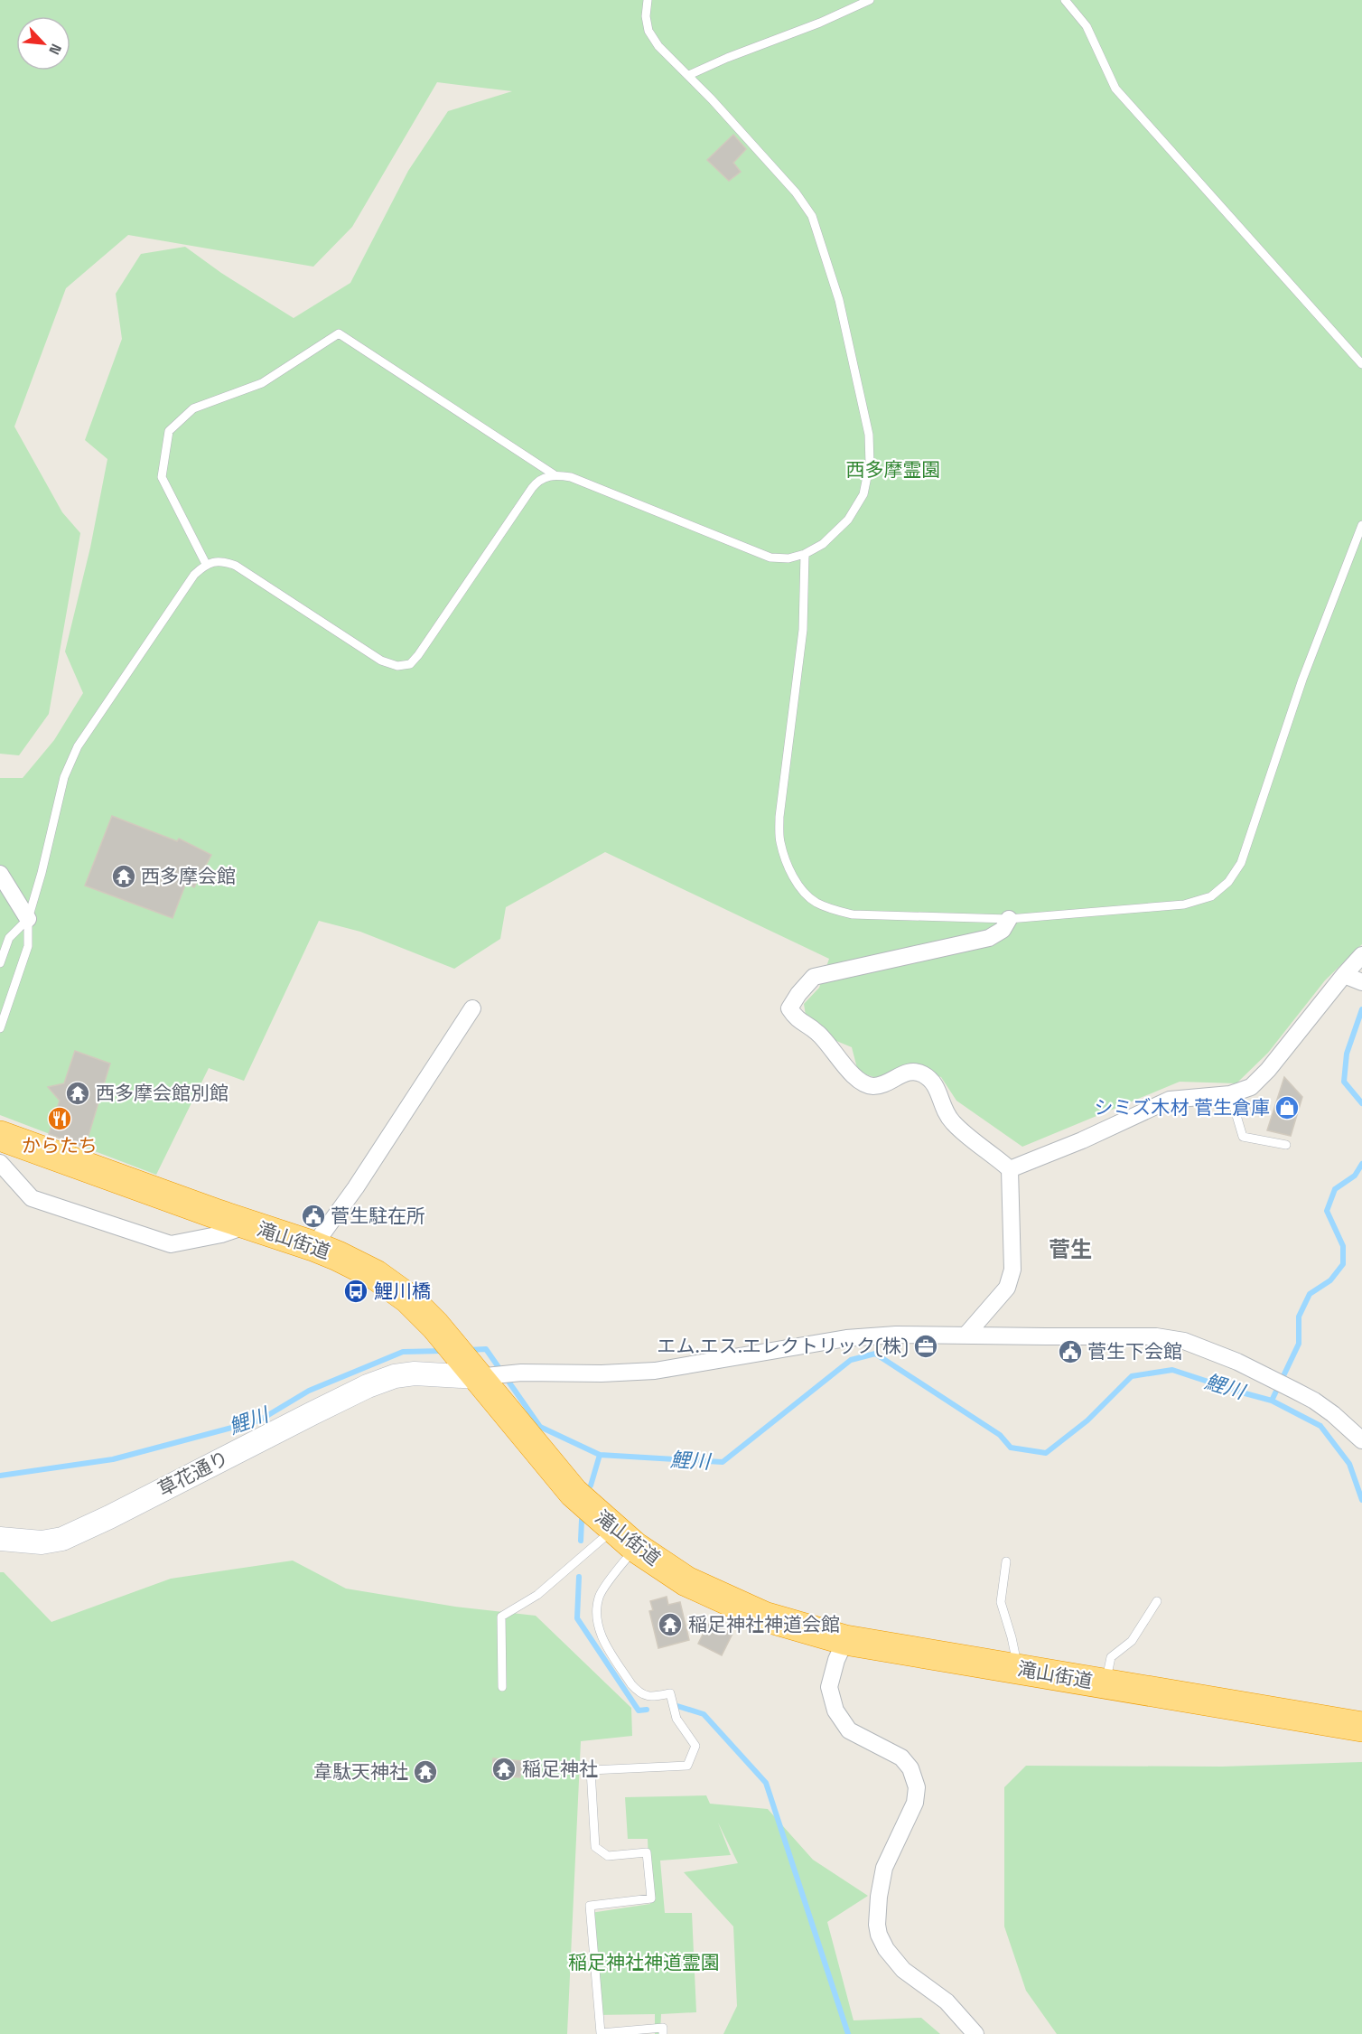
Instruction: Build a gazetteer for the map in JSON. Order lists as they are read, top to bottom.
{
  "streets": {
    "highway": ["滝山街道"],
    "street": ["草花通り"]
  },
  "crossings": [
    ["滝山街道", "草花通り"]
  ],
  "districts": ["菅生"],
  "water": ["鯉川"],
  "parks": ["西多摩霊園", "稲足神社神道霊園"],
  "places": {
    "temple": [
      "西多摩会館",
      "西多摩会館別館",
      "稲足神社神道会館",
      "稲足神社",
      "韋駄天神社"
    ],
    "shop": ["シミズ木材 菅生倉庫"],
    "restaurant": ["からたち"],
    "public building": ["菅生駐在所", "菅生下会館"],
    "bus stop": ["鯉川橋"],
    "office": ["エム.エス.エレクトリック(株)"]
  },
  "north": "bottom right"
}
